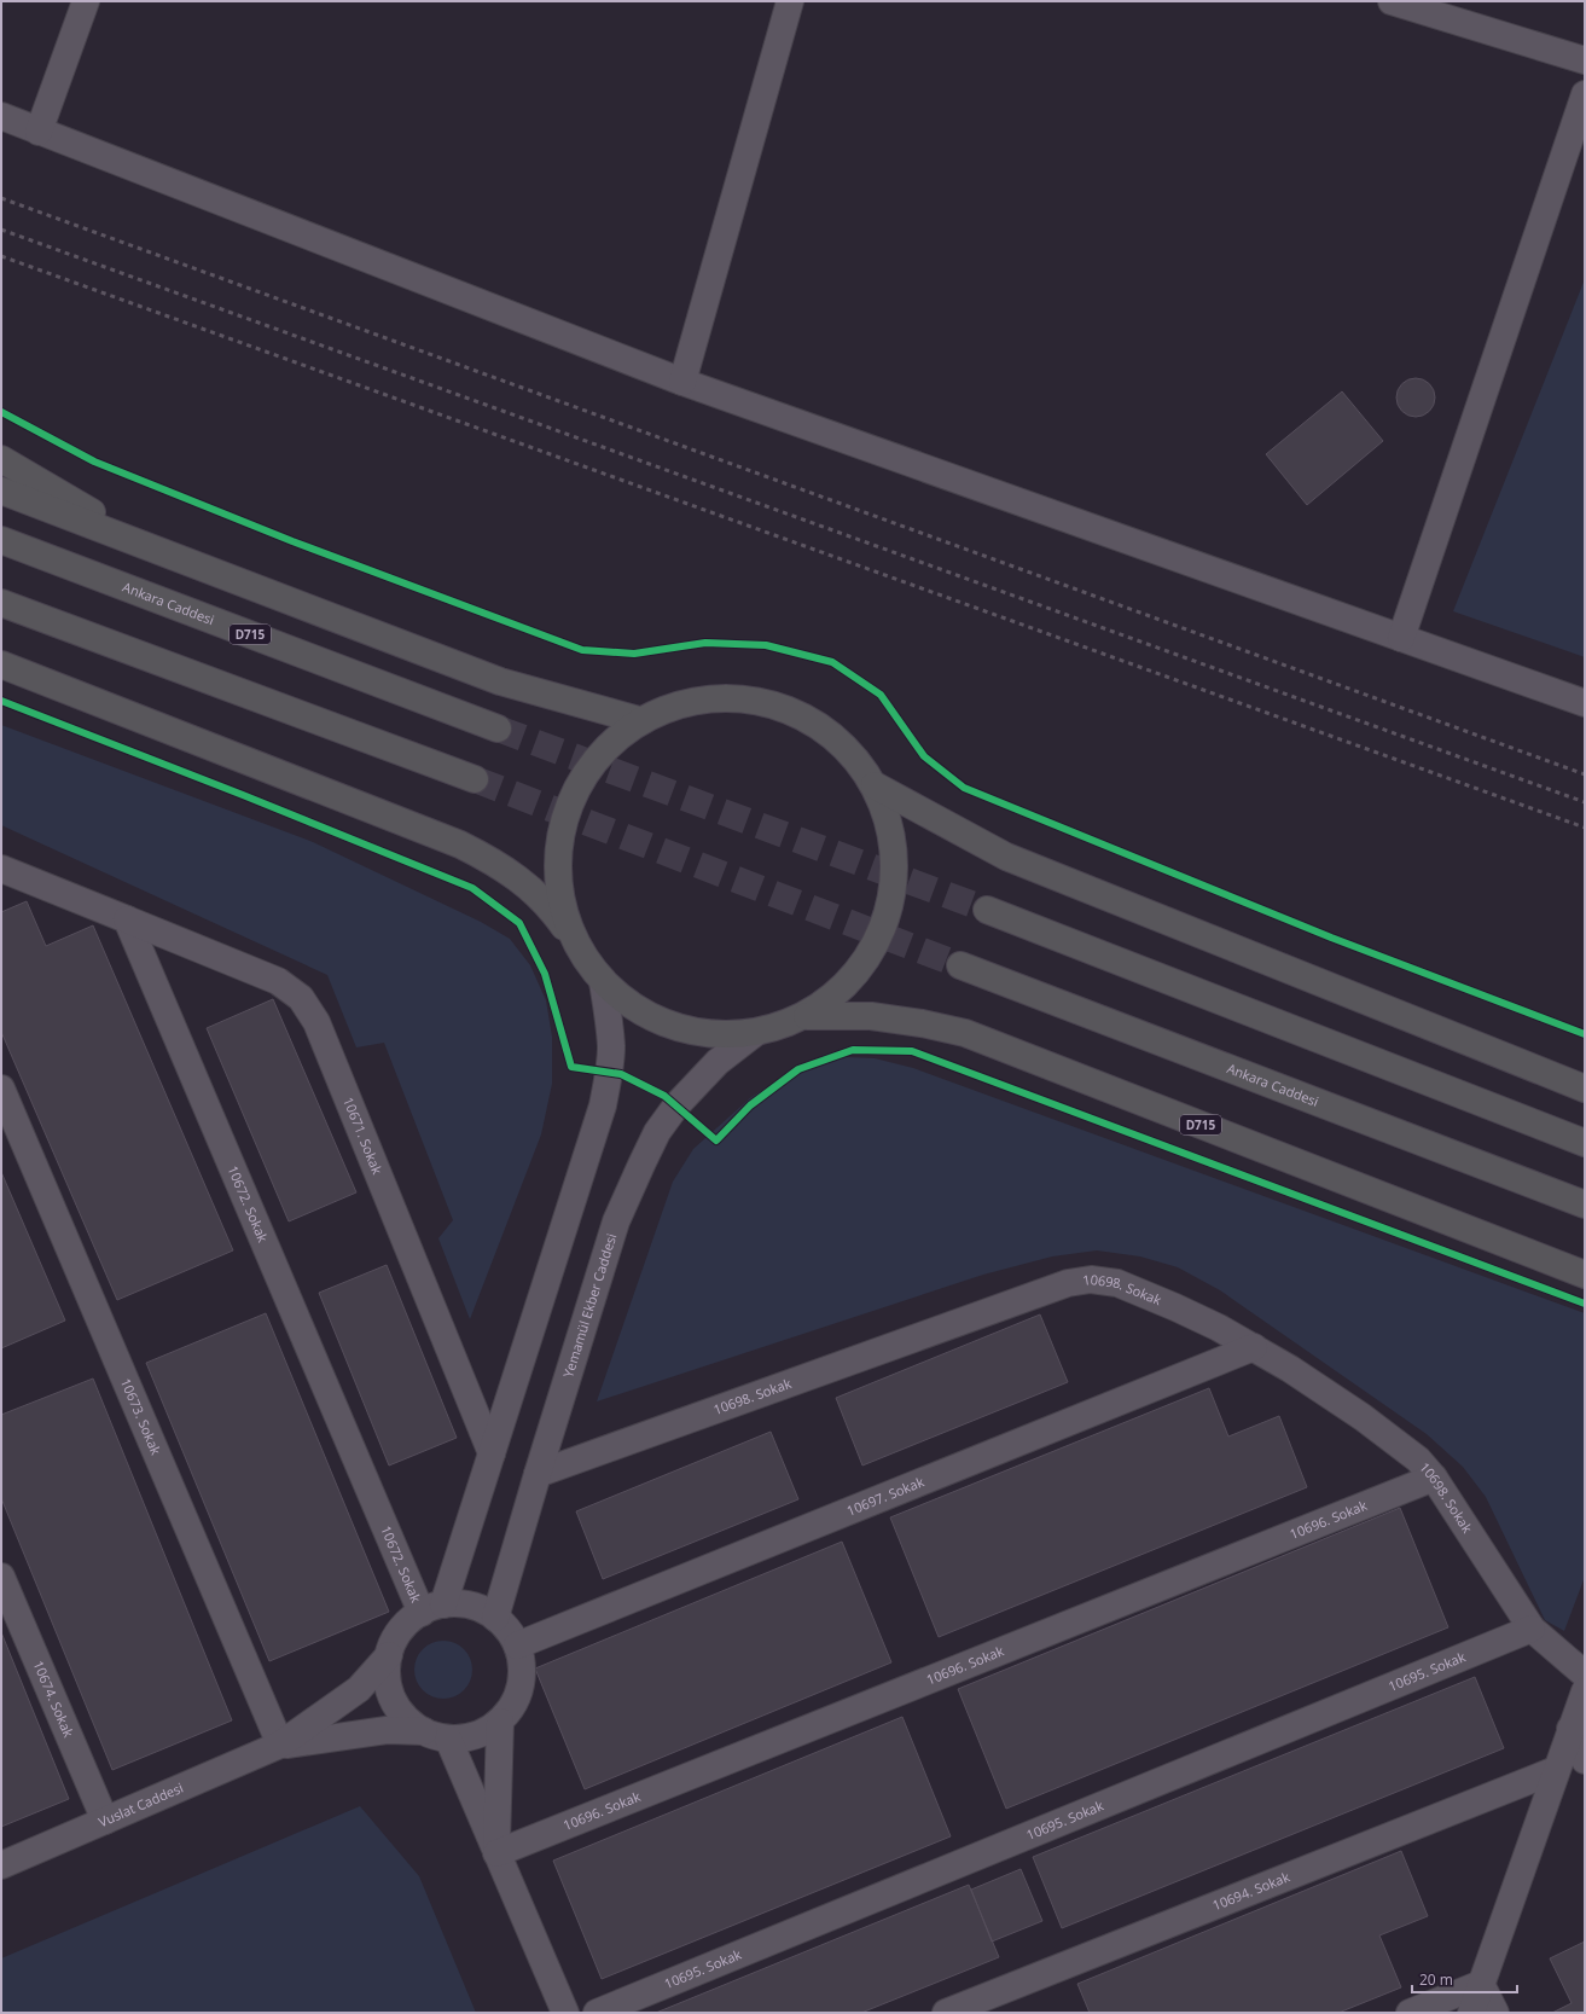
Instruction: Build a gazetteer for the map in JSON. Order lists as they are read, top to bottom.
{
  "streets": {
    "highway": ["Ankara Caddesi", "D715"],
    "street": [
      "10671. Sokak",
      "10672. Sokak",
      "10698. Sokak",
      "Yemamül Ekber Caddesi",
      "10673. Sokak",
      "10697. Sokak",
      "10696. Sokak",
      "10695. Sokak",
      "10674. Sokak",
      "Vuslat Caddesi",
      "10694. Sokak"
    ]
  },
  "crossings": [
    ["10671. Sokak", "10672. Sokak"],
    ["10672. Sokak", "Yemamül Ekber Caddesi"],
    ["10672. Sokak", "10697. Sokak"],
    ["10672. Sokak", "Vuslat Caddesi"],
    ["10698. Sokak", "Yemamül Ekber Caddesi"],
    ["10698. Sokak", "10697. Sokak"],
    ["10698. Sokak", "10696. Sokak"],
    ["10698. Sokak", "10695. Sokak"],
    ["Yemamül Ekber Caddesi", "10697. Sokak"],
    ["Yemamül Ekber Caddesi", "Vuslat Caddesi"],
    ["10673. Sokak", "Vuslat Caddesi"],
    ["10697. Sokak", "Vuslat Caddesi"],
    ["10674. Sokak", "Vuslat Caddesi"]
  ],
  "scale_bar": "20 m"
}
